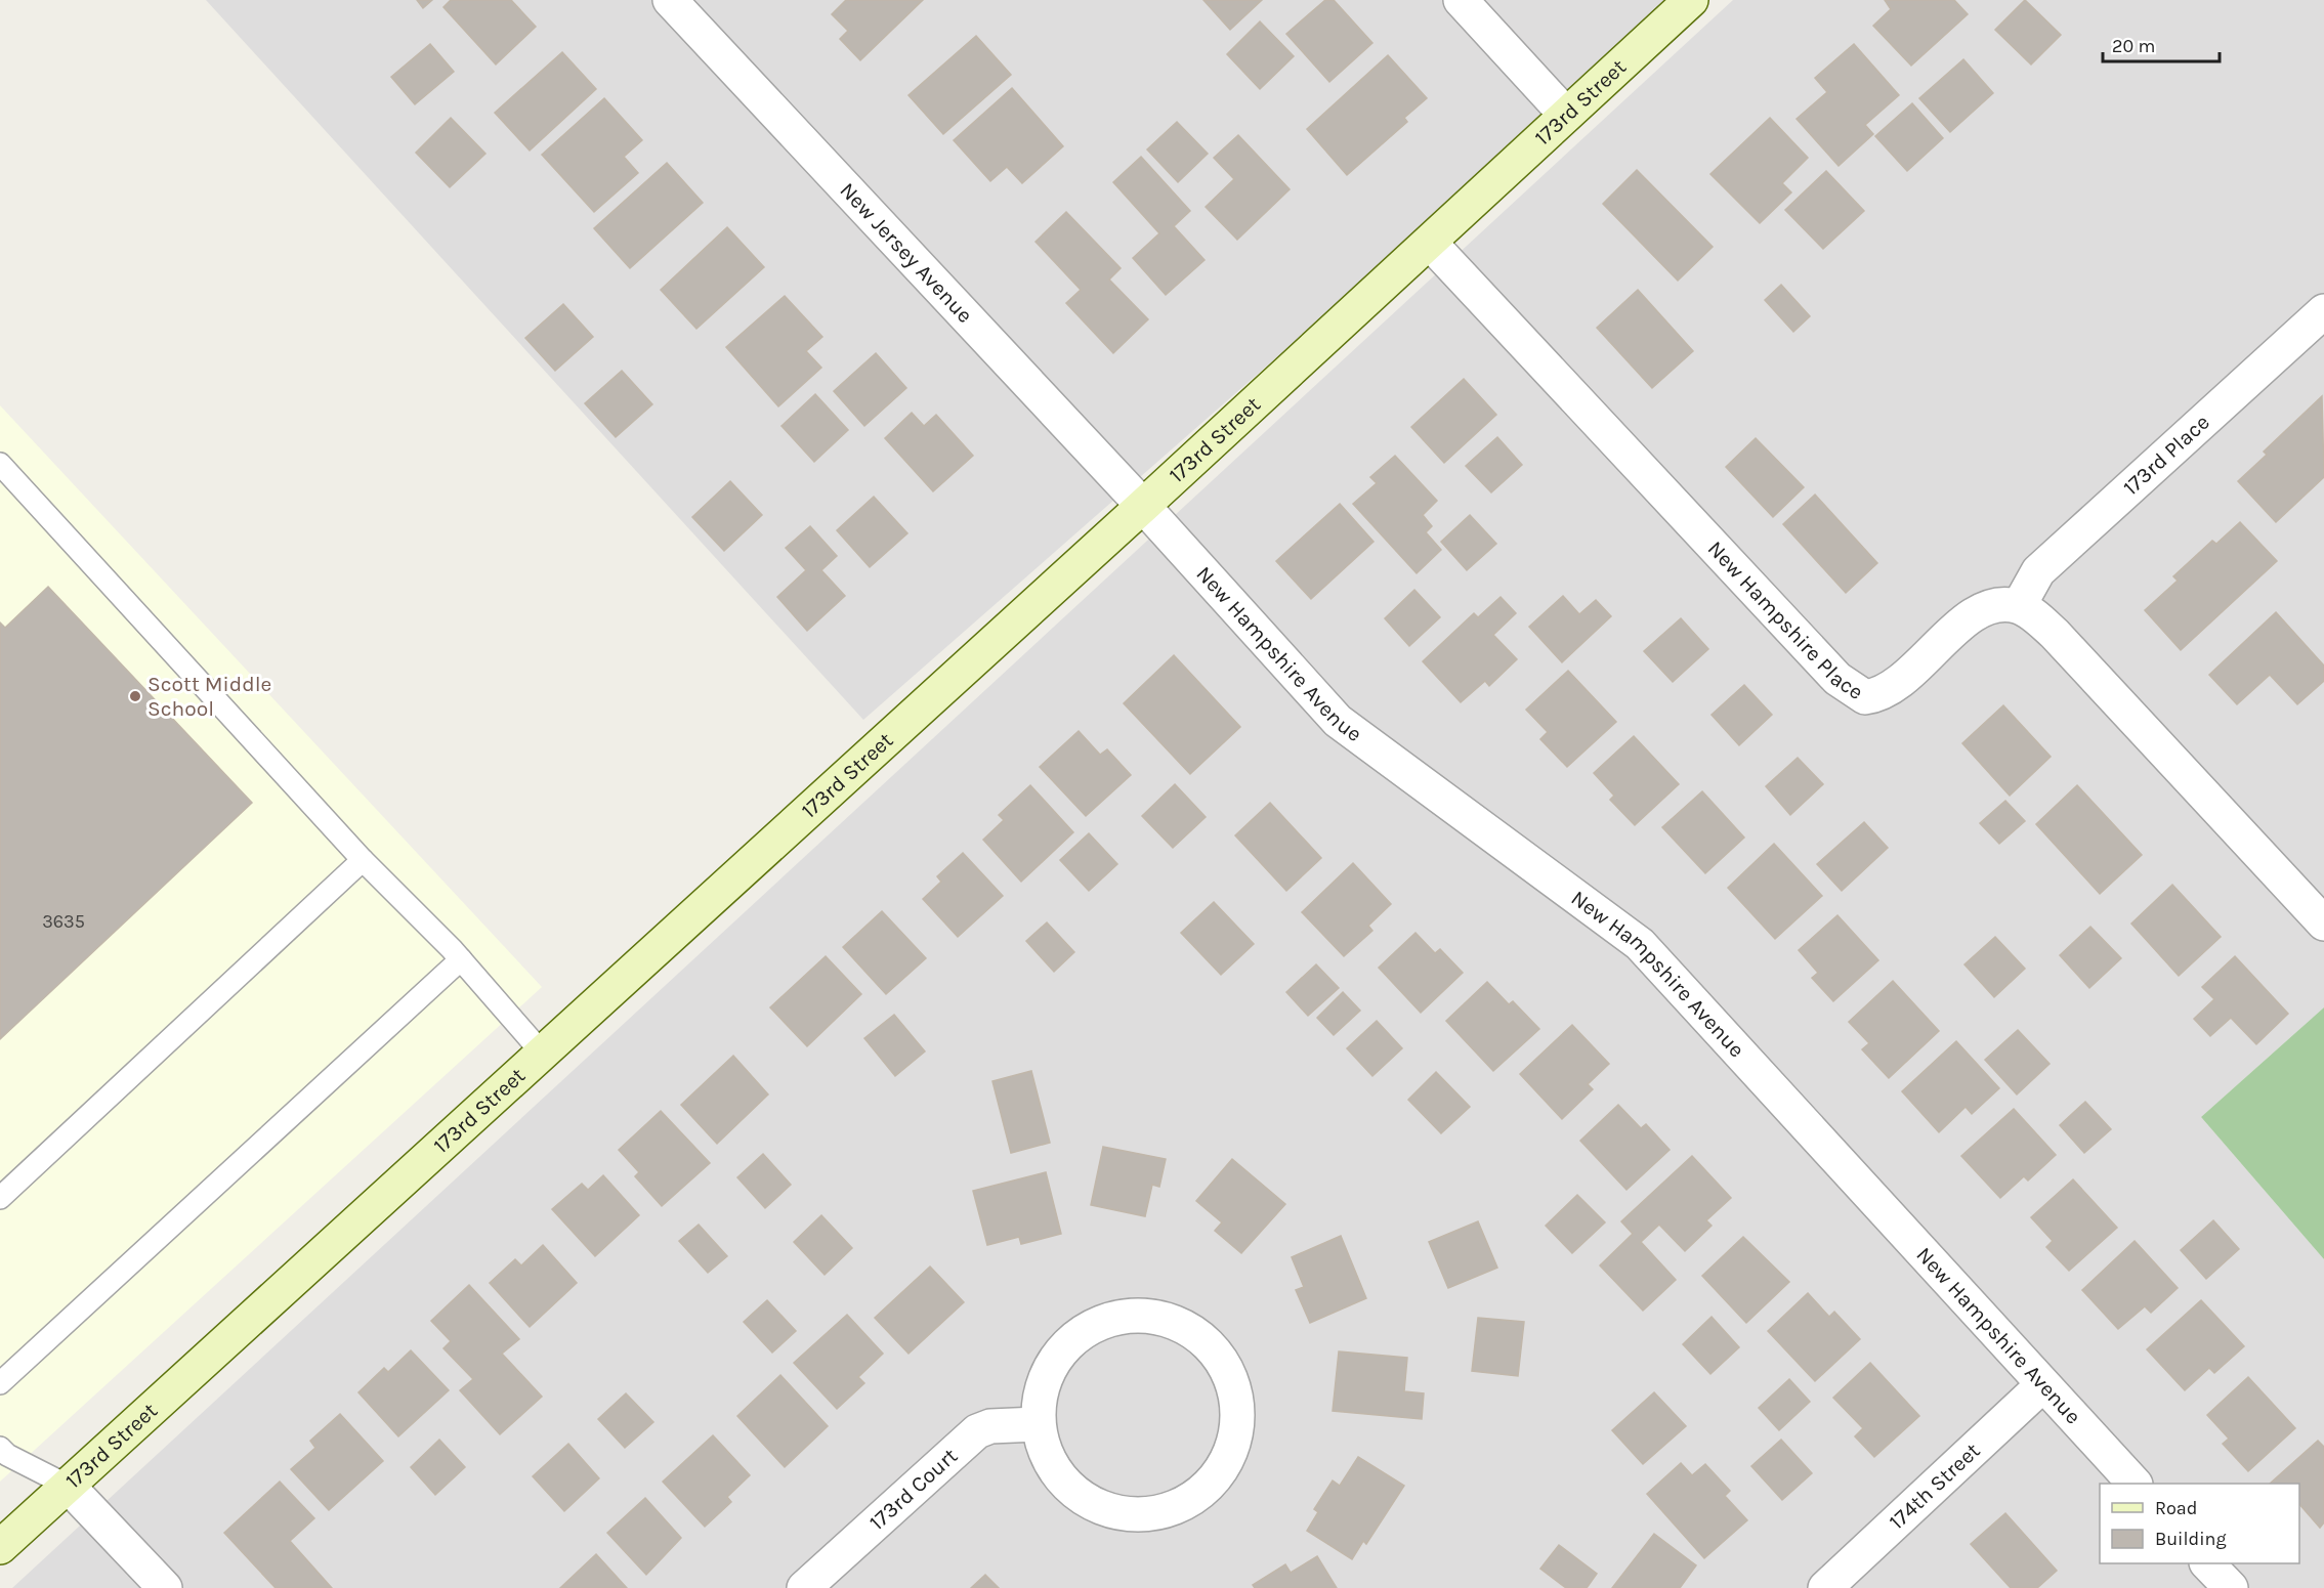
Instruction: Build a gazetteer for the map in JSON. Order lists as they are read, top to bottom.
{
  "streets": {
    "street": [
      "173rd Street",
      "New Jersey Avenue",
      "173rd Place",
      "New Hampshire Place",
      "New Hampshire Avenue",
      "174th Street",
      "173rd Court"
    ]
  },
  "crossings": [
    ["173rd Street", "New Jersey Avenue"],
    ["173rd Street", "New Hampshire Place"],
    ["173rd Street", "New Hampshire Avenue"],
    ["New Jersey Avenue", "New Hampshire Avenue"],
    ["173rd Place", "New Hampshire Place"],
    ["New Hampshire Avenue", "174th Street"]
  ],
  "places": ["Scott Middle School"],
  "house_numbers": ["3635"],
  "legend": ["Road", "Building"],
  "scale_bar": "20 m"
}
